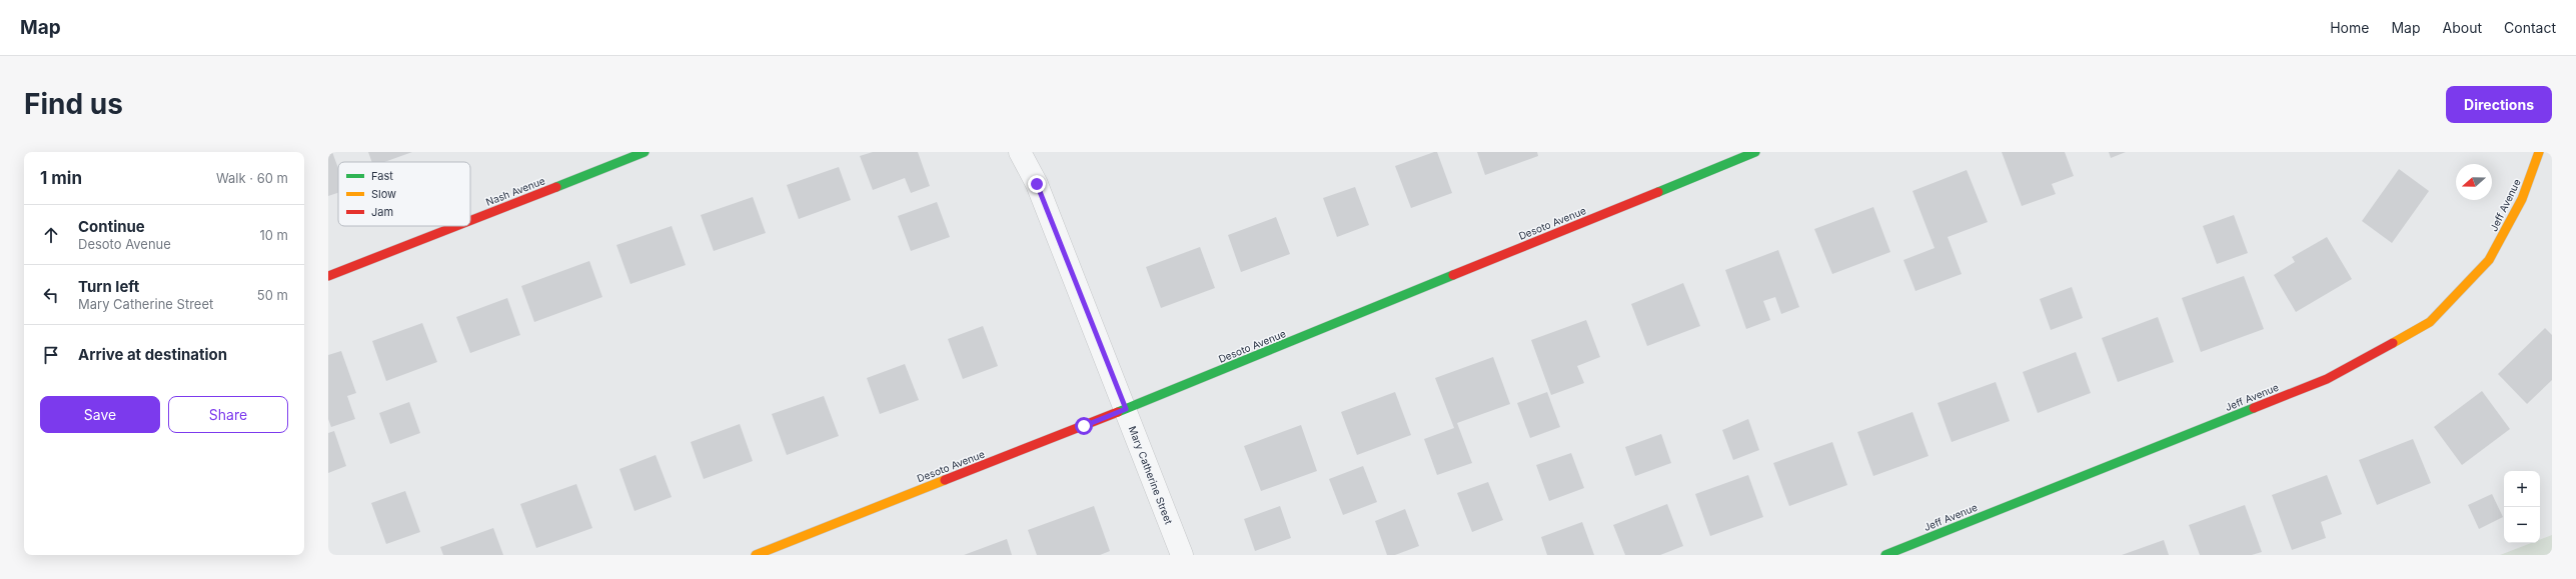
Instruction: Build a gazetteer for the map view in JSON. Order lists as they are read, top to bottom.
{
  "streets": {
    "street": [
      "Nash Avenue",
      "Jeff Avenue",
      "Desoto Avenue",
      "Mary Catherine Street"
    ]
  },
  "crossings": [
    ["Desoto Avenue", "Mary Catherine Street"]
  ],
  "legend": ["Fast", "Slow", "Jam"],
  "north": "left",
  "page": {
    "header": "Map",
    "nav": [
      "Home",
      "Map",
      "About",
      "Contact"
    ],
    "buttons": [
      "Directions",
      ["Save", "Share"]
    ],
    "title": "Find us",
    "heading": ["1 min", "Walk · 60 m"],
    "list": [
      ["Continue", "Desoto Avenue", "10 m"],
      ["Turn left", "Mary Catherine Street", "50 m"],
      "Arrive at destination"
    ],
    "map_buttons": ["+", "−"]
  }
}
